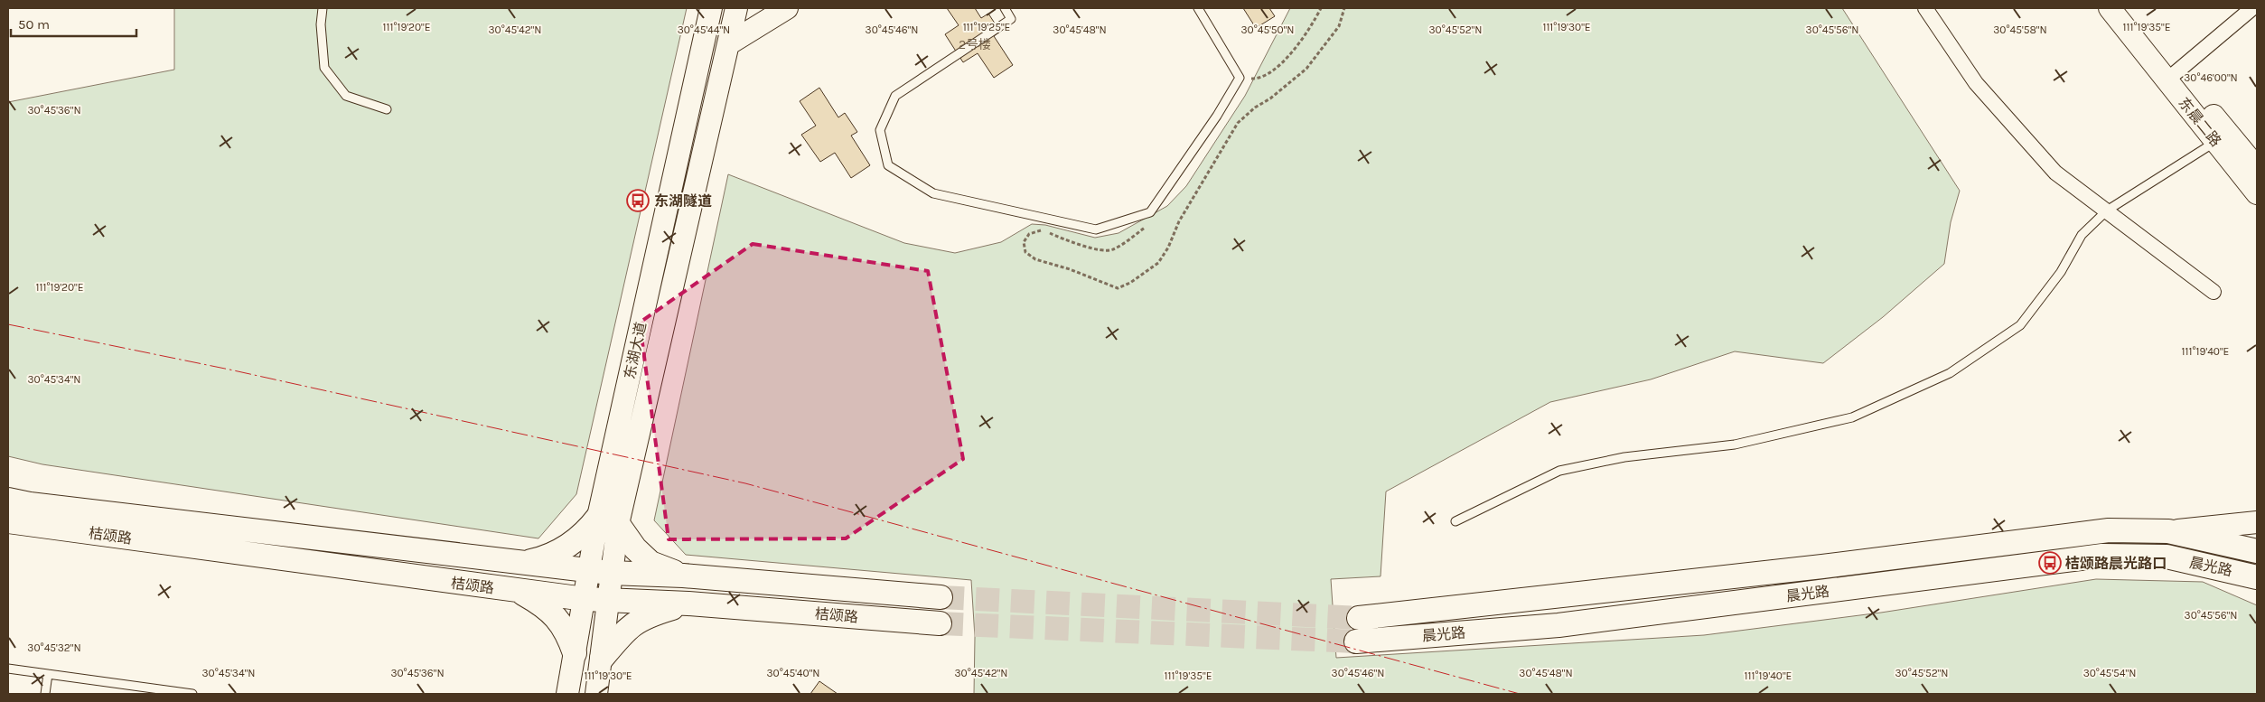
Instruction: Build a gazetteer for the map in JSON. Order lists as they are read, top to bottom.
{
  "streets": {
    "main road": [
      "东晨二路",
      "东湖大道",
      "桔颂路",
      "晨光路"
    ]
  },
  "crossings": [
    ["东湖大道", "桔颂路"]
  ],
  "places": {
    "bus stop": ["东湖隧道", "桔颂路晨光路口"]
  },
  "house_numbers": ["2号楼"],
  "scale_bar": "50 m",
  "coordinates": [
    "111°19'20\"E",
    "111°19'25\"E",
    "111°19'30\"E",
    "111°19'35\"E",
    "30°45'42\"N",
    "30°45'44\"N",
    "30°45'46\"N",
    "30°45'48\"N",
    "30°45'50\"N",
    "30°45'52\"N",
    "30°45'56\"N",
    "30°45'58\"N",
    "30°46'00\"N",
    "30°45'36\"N",
    "111°19'40\"E",
    "30°45'34\"N",
    "30°45'32\"N",
    "30°45'40\"N",
    "30°45'54\"N"
  ]
}
